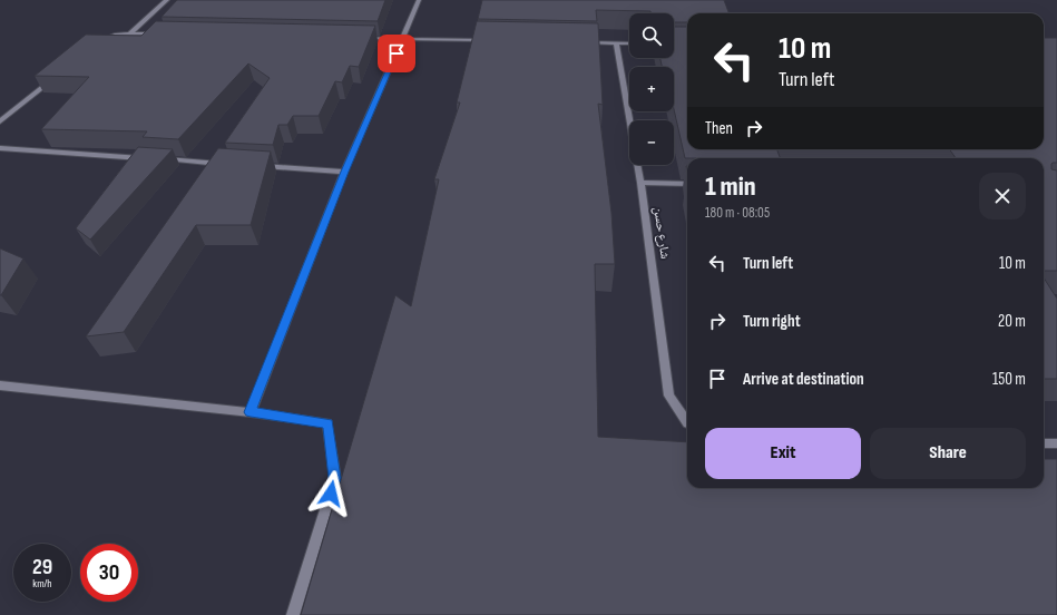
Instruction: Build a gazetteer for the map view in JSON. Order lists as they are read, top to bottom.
{
  "streets": {
    "street": ["شارع حسن"]
  },
  "page": {
    "map_buttons": ["+", "−"],
    "turn": ["10 m", "Turn left"],
    "then": "Then",
    "heading": ["1 min", "180 m · 08:05"],
    "list": [
      {
        "name": "Turn left",
        "value": "10 m"
      },
      {
        "name": "Turn right",
        "value": "20 m"
      },
      {
        "name": "Arrive at destination",
        "value": "150 m"
      }
    ],
    "buttons": ["Exit", "Share"],
    "speed": "29 km/h",
    "limit": "30"
  }
}
